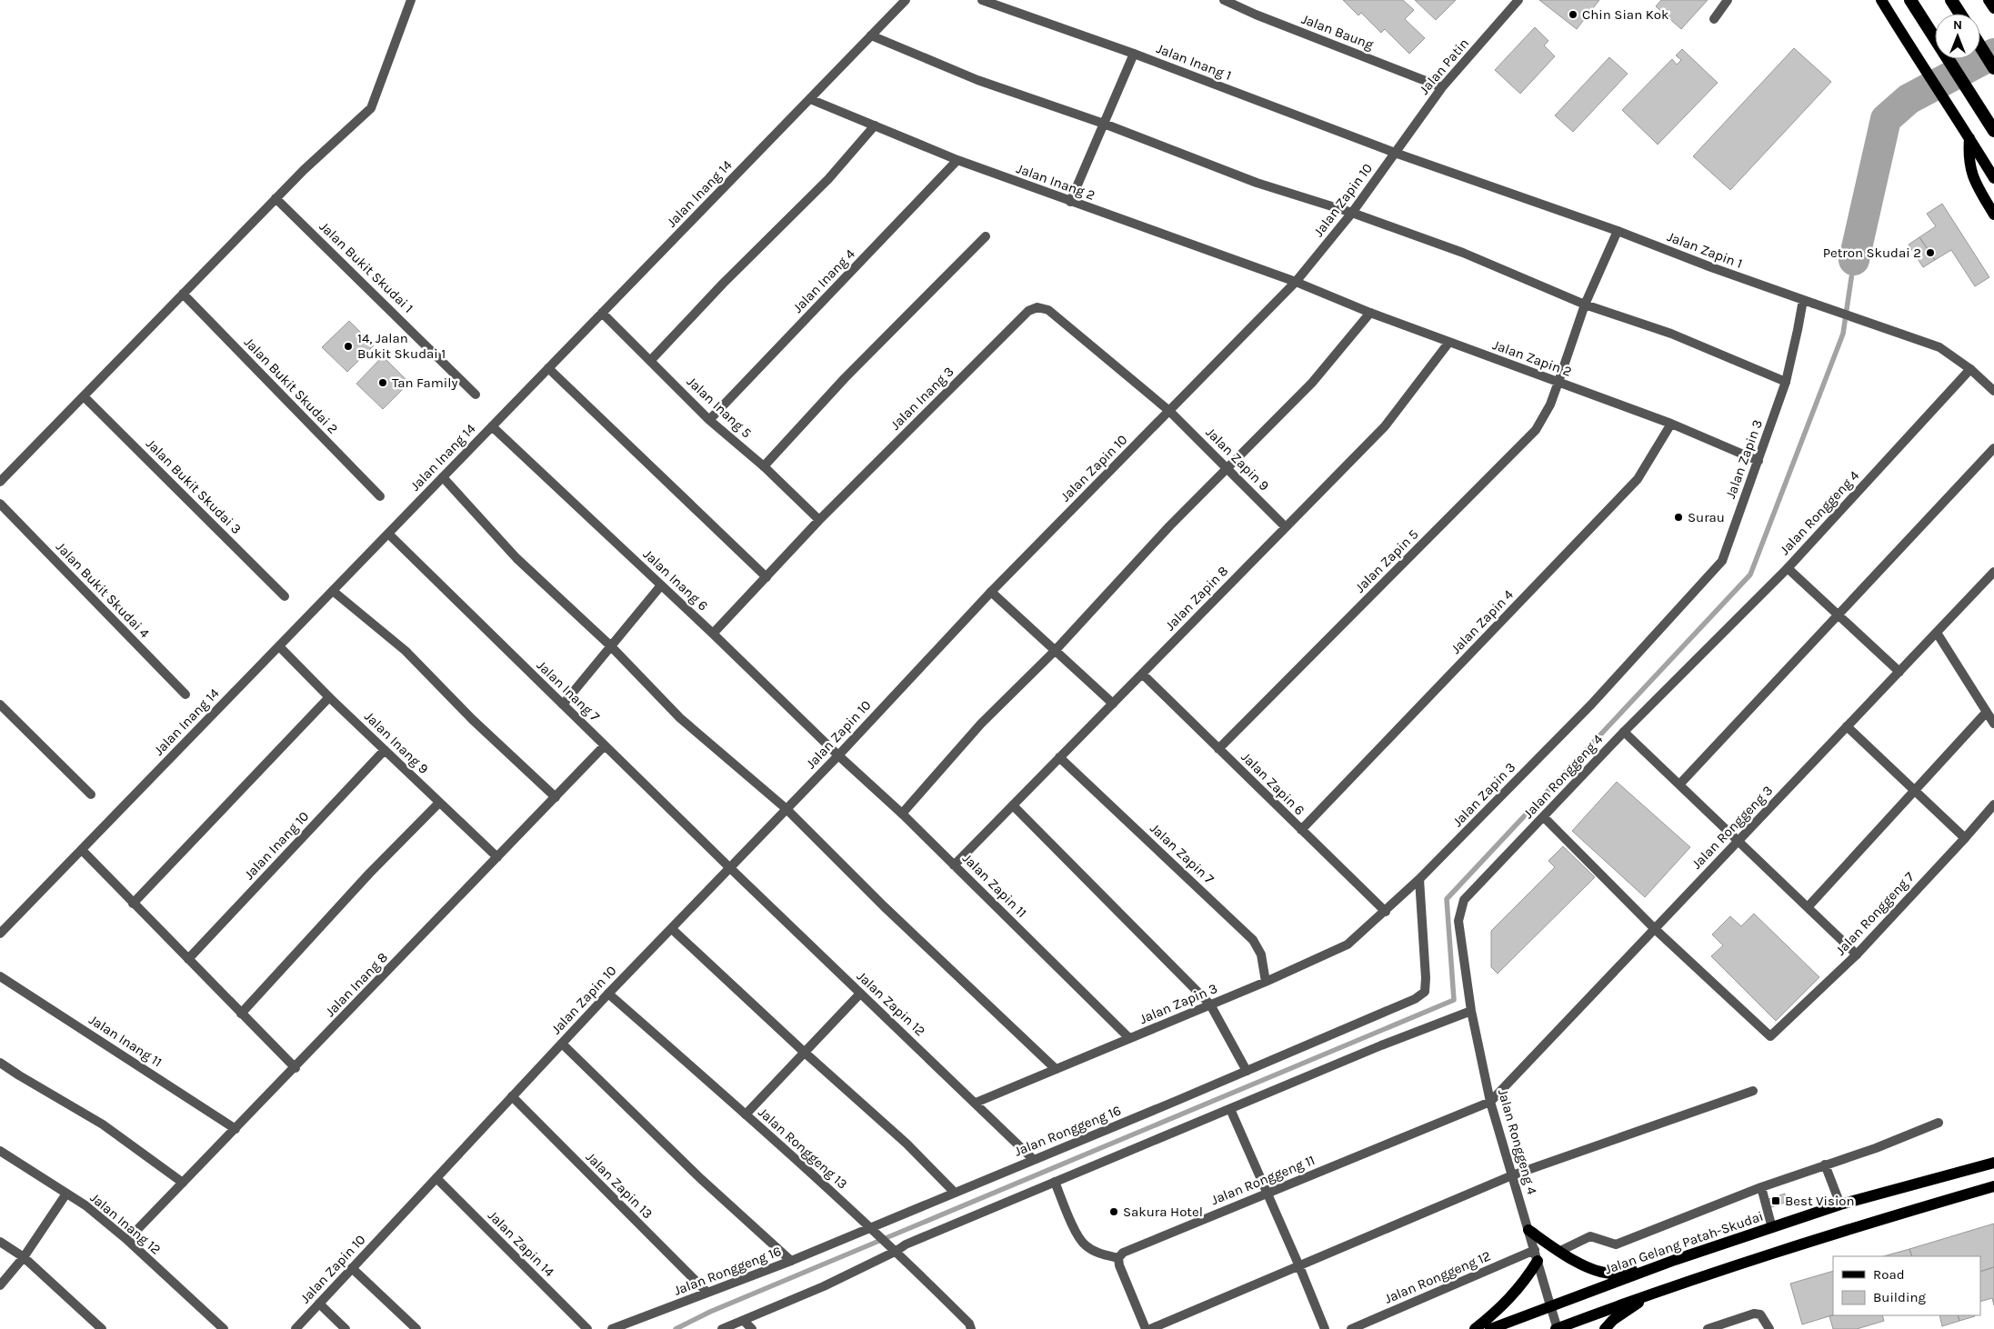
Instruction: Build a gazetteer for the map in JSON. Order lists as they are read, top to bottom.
{
  "streets": {
    "main road": ["Jalan Gelang Patah-Skudai"],
    "street": [
      "Jalan Baung",
      "Jalan Inang 1",
      "Jalan Patin",
      "Jalan Inang 2",
      "Jalan Inang 14",
      "Jalan Zapin 10",
      "Jalan Zapin 1",
      "Jalan Bukit Skudai 1",
      "Jalan Inang 4",
      "Jalan Zapin 2",
      "Jalan Bukit Skudai 2",
      "Jalan Inang 3",
      "Jalan Inang 5",
      "Jalan Zapin 9",
      "Jalan Zapin 3",
      "Jalan Bukit Skudai 3",
      "Jalan Ronggeng 4",
      "Jalan Zapin 5",
      "Jalan Inang 6",
      "Jalan Bukit Skudai 4",
      "Jalan Zapin 8",
      "Jalan Zapin 4",
      "Jalan Inang 7",
      "Jalan Inang 9",
      "Jalan Zapin 6",
      "Jalan Ronggeng 3",
      "Jalan Inang 10",
      "Jalan Zapin 7",
      "Jalan Zapin 11",
      "Jalan Ronggeng 7",
      "Jalan Inang 8",
      "Jalan Zapin 12",
      "Jalan Inang 11",
      "Jalan Ronggeng 16",
      "Jalan Ronggeng 13",
      "Jalan Ronggeng 11",
      "Jalan Zapin 13",
      "Jalan Inang 12",
      "Jalan Zapin 14",
      "Jalan Ronggeng 12"
    ]
  },
  "crossings": [
    ["Jalan Baung", "Jalan Patin"],
    ["Jalan Inang 1", "Jalan Patin"],
    ["Jalan Inang 1", "Jalan Zapin 10"],
    ["Jalan Inang 1", "Jalan Zapin 1"],
    ["Jalan Patin", "Jalan Zapin 10"],
    ["Jalan Patin", "Jalan Zapin 1"],
    ["Jalan Inang 2", "Jalan Inang 14"],
    ["Jalan Inang 2", "Jalan Zapin 10"],
    ["Jalan Inang 2", "Jalan Inang 4"],
    ["Jalan Inang 2", "Jalan Zapin 2"],
    ["Jalan Inang 14", "Jalan Inang 5"],
    ["Jalan Inang 14", "Jalan Inang 6"],
    ["Jalan Inang 14", "Jalan Inang 7"],
    ["Jalan Inang 14", "Jalan Inang 9"],
    ["Jalan Zapin 10", "Jalan Zapin 1"],
    ["Jalan Zapin 10", "Jalan Zapin 2"],
    ["Jalan Zapin 10", "Jalan Inang 3"],
    ["Jalan Zapin 10", "Jalan Zapin 9"],
    ["Jalan Zapin 10", "Jalan Inang 6"],
    ["Jalan Zapin 10", "Jalan Inang 7"],
    ["Jalan Zapin 10", "Jalan Zapin 11"],
    ["Jalan Zapin 10", "Jalan Zapin 12"],
    ["Jalan Zapin 10", "Jalan Ronggeng 13"],
    ["Jalan Zapin 10", "Jalan Zapin 13"],
    ["Jalan Zapin 10", "Jalan Zapin 14"],
    ["Jalan Zapin 1", "Jalan Zapin 3"],
    ["Jalan Zapin 1", "Jalan Ronggeng 4"],
    ["Jalan Zapin 1", "Jalan Zapin 5"],
    ["Jalan Inang 4", "Jalan Inang 5"],
    ["Jalan Zapin 2", "Jalan Zapin 3"],
    ["Jalan Zapin 2", "Jalan Zapin 5"],
    ["Jalan Zapin 2", "Jalan Zapin 8"],
    ["Jalan Zapin 2", "Jalan Zapin 4"],
    ["Jalan Inang 3", "Jalan Inang 5"],
    ["Jalan Inang 3", "Jalan Zapin 9"],
    ["Jalan Inang 3", "Jalan Inang 6"],
    ["Jalan Zapin 9", "Jalan Zapin 8"],
    ["Jalan Zapin 3", "Jalan Zapin 6"],
    ["Jalan Zapin 3", "Jalan Zapin 7"],
    ["Jalan Zapin 3", "Jalan Zapin 11"],
    ["Jalan Zapin 3", "Jalan Zapin 12"],
    ["Jalan Zapin 3", "Jalan Ronggeng 16"],
    ["Jalan Ronggeng 4", "Jalan Ronggeng 3"],
    ["Jalan Ronggeng 4", "Jalan Ronggeng 11"],
    ["Jalan Ronggeng 4", "Jalan Gelang Patah-Skudai"],
    ["Jalan Ronggeng 4", "Jalan Ronggeng 12"],
    ["Jalan Zapin 5", "Jalan Zapin 6"],
    ["Jalan Inang 6", "Jalan Zapin 11"],
    ["Jalan Zapin 8", "Jalan Zapin 6"],
    ["Jalan Zapin 8", "Jalan Zapin 7"],
    ["Jalan Zapin 8", "Jalan Zapin 11"],
    ["Jalan Zapin 4", "Jalan Zapin 6"],
    ["Jalan Inang 7", "Jalan Inang 8"],
    ["Jalan Inang 7", "Jalan Zapin 12"],
    ["Jalan Inang 9", "Jalan Inang 10"],
    ["Jalan Inang 9", "Jalan Inang 8"],
    ["Jalan Ronggeng 3", "Jalan Ronggeng 7"],
    ["Jalan Ronggeng 3", "Jalan Ronggeng 11"],
    ["Jalan Inang 8", "Jalan Inang 11"],
    ["Jalan Inang 8", "Jalan Inang 12"],
    ["Jalan Zapin 12", "Jalan Ronggeng 16"],
    ["Jalan Ronggeng 16", "Jalan Ronggeng 13"],
    ["Jalan Ronggeng 16", "Jalan Zapin 13"]
  ],
  "places": {
    "other": [
      "Chin Sian Kok",
      "Petron Skudai 2",
      "14, Jalan Bukit Skudai 1",
      "Tan Family",
      "Surau",
      "Sakura Hotel"
    ],
    "transit": ["Best Vision"]
  },
  "legend": ["Road", "Building"],
  "north": "top"
}
